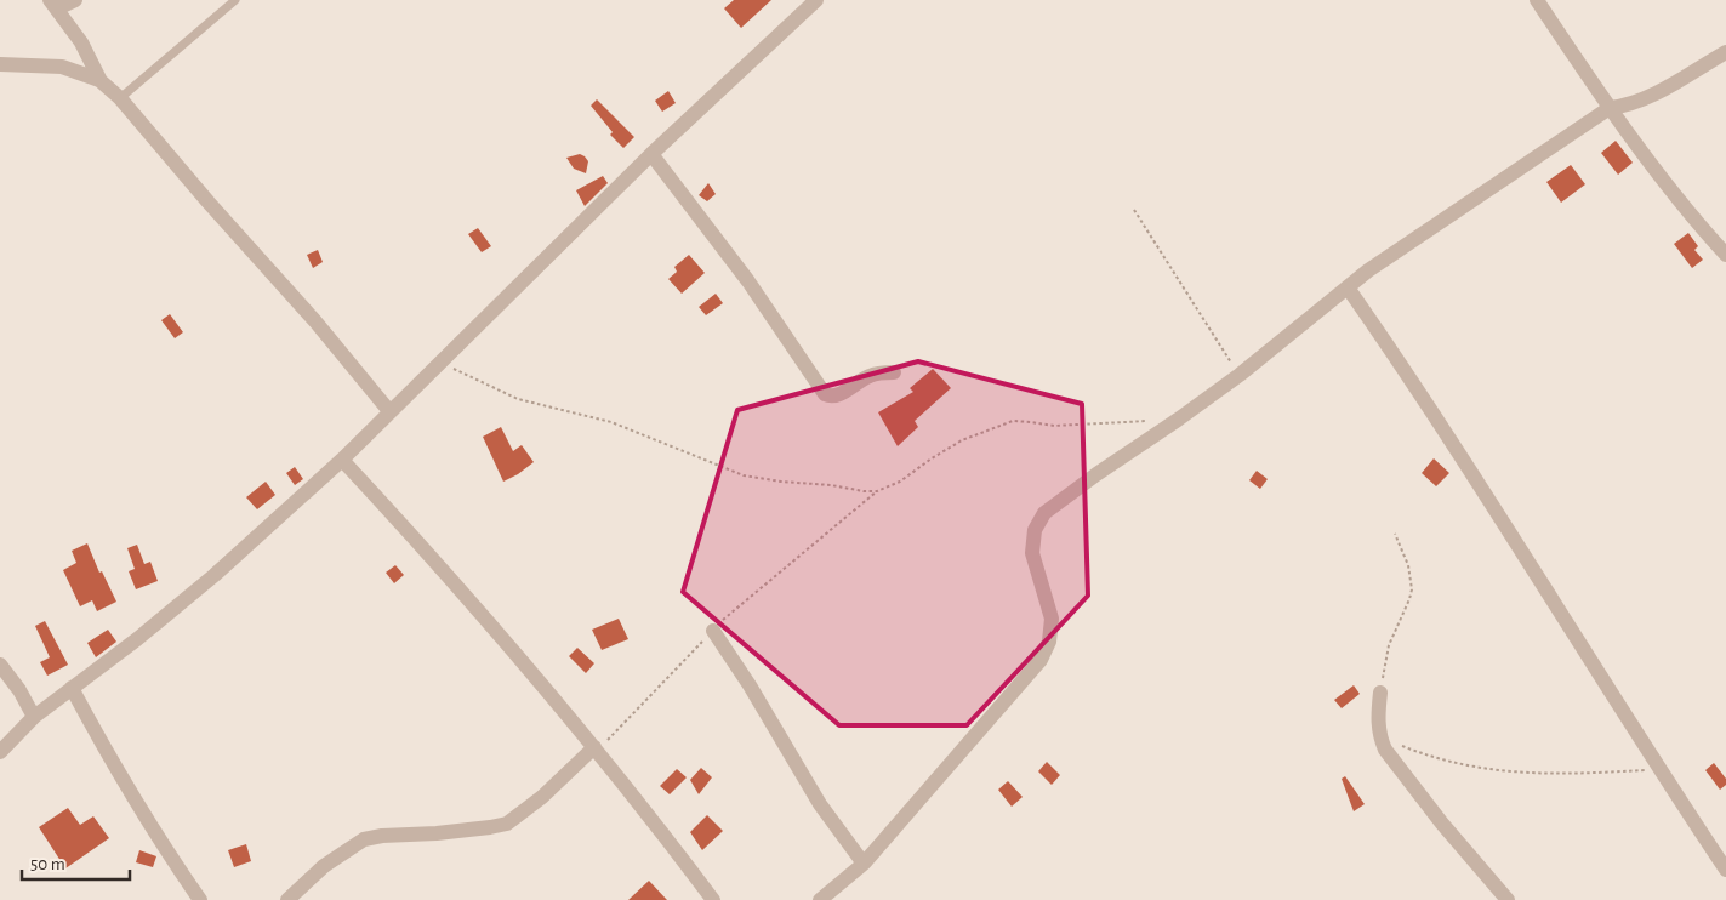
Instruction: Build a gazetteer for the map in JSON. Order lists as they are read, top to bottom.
{
  "scale_bar": "50 m"
}
